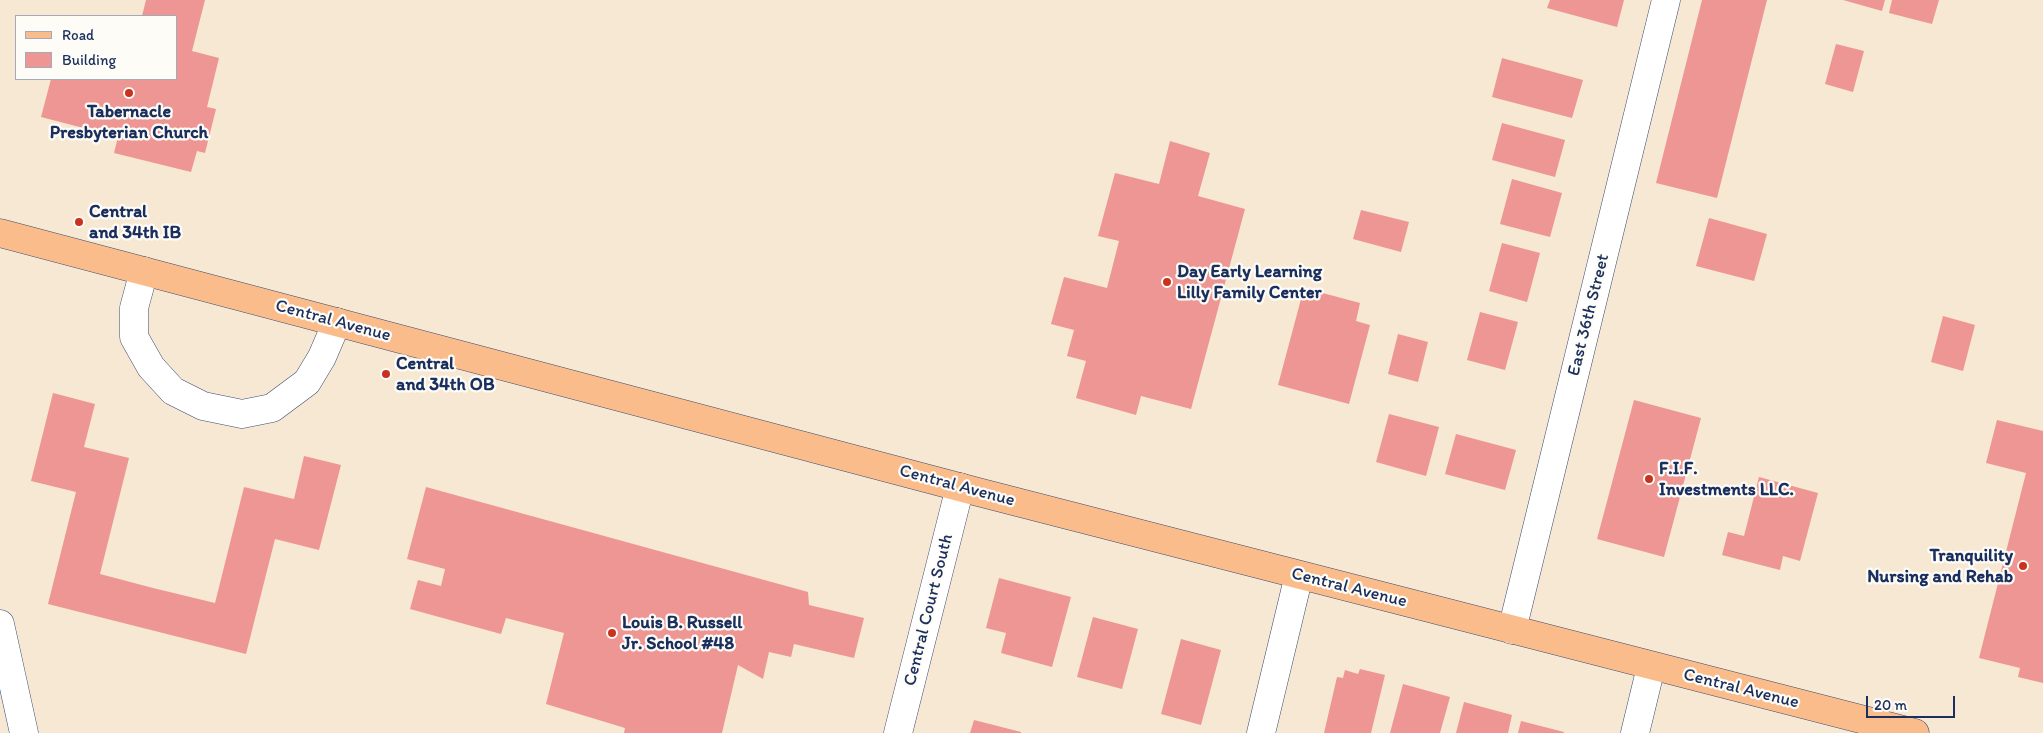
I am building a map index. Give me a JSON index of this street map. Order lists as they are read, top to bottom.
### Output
{
  "streets": {
    "main road": ["Central Avenue"],
    "street": ["East 36th Street", "Central Court South"]
  },
  "crossings": [
    ["East 36th Street", "Central Avenue"],
    ["Central Avenue", "Central Court South"]
  ],
  "places": [
    "Tabernacle Presbyterian Church",
    "Central and 34th IB",
    "Day Early Learning Lilly Family Center",
    "Central and 34th OB",
    "F.I.F. Investments LLC.",
    "Tranquility Nursing and Rehab",
    "Louis B. Russell Jr. School #48"
  ],
  "legend": ["Road", "Building"],
  "scale_bar": "20 m"
}
